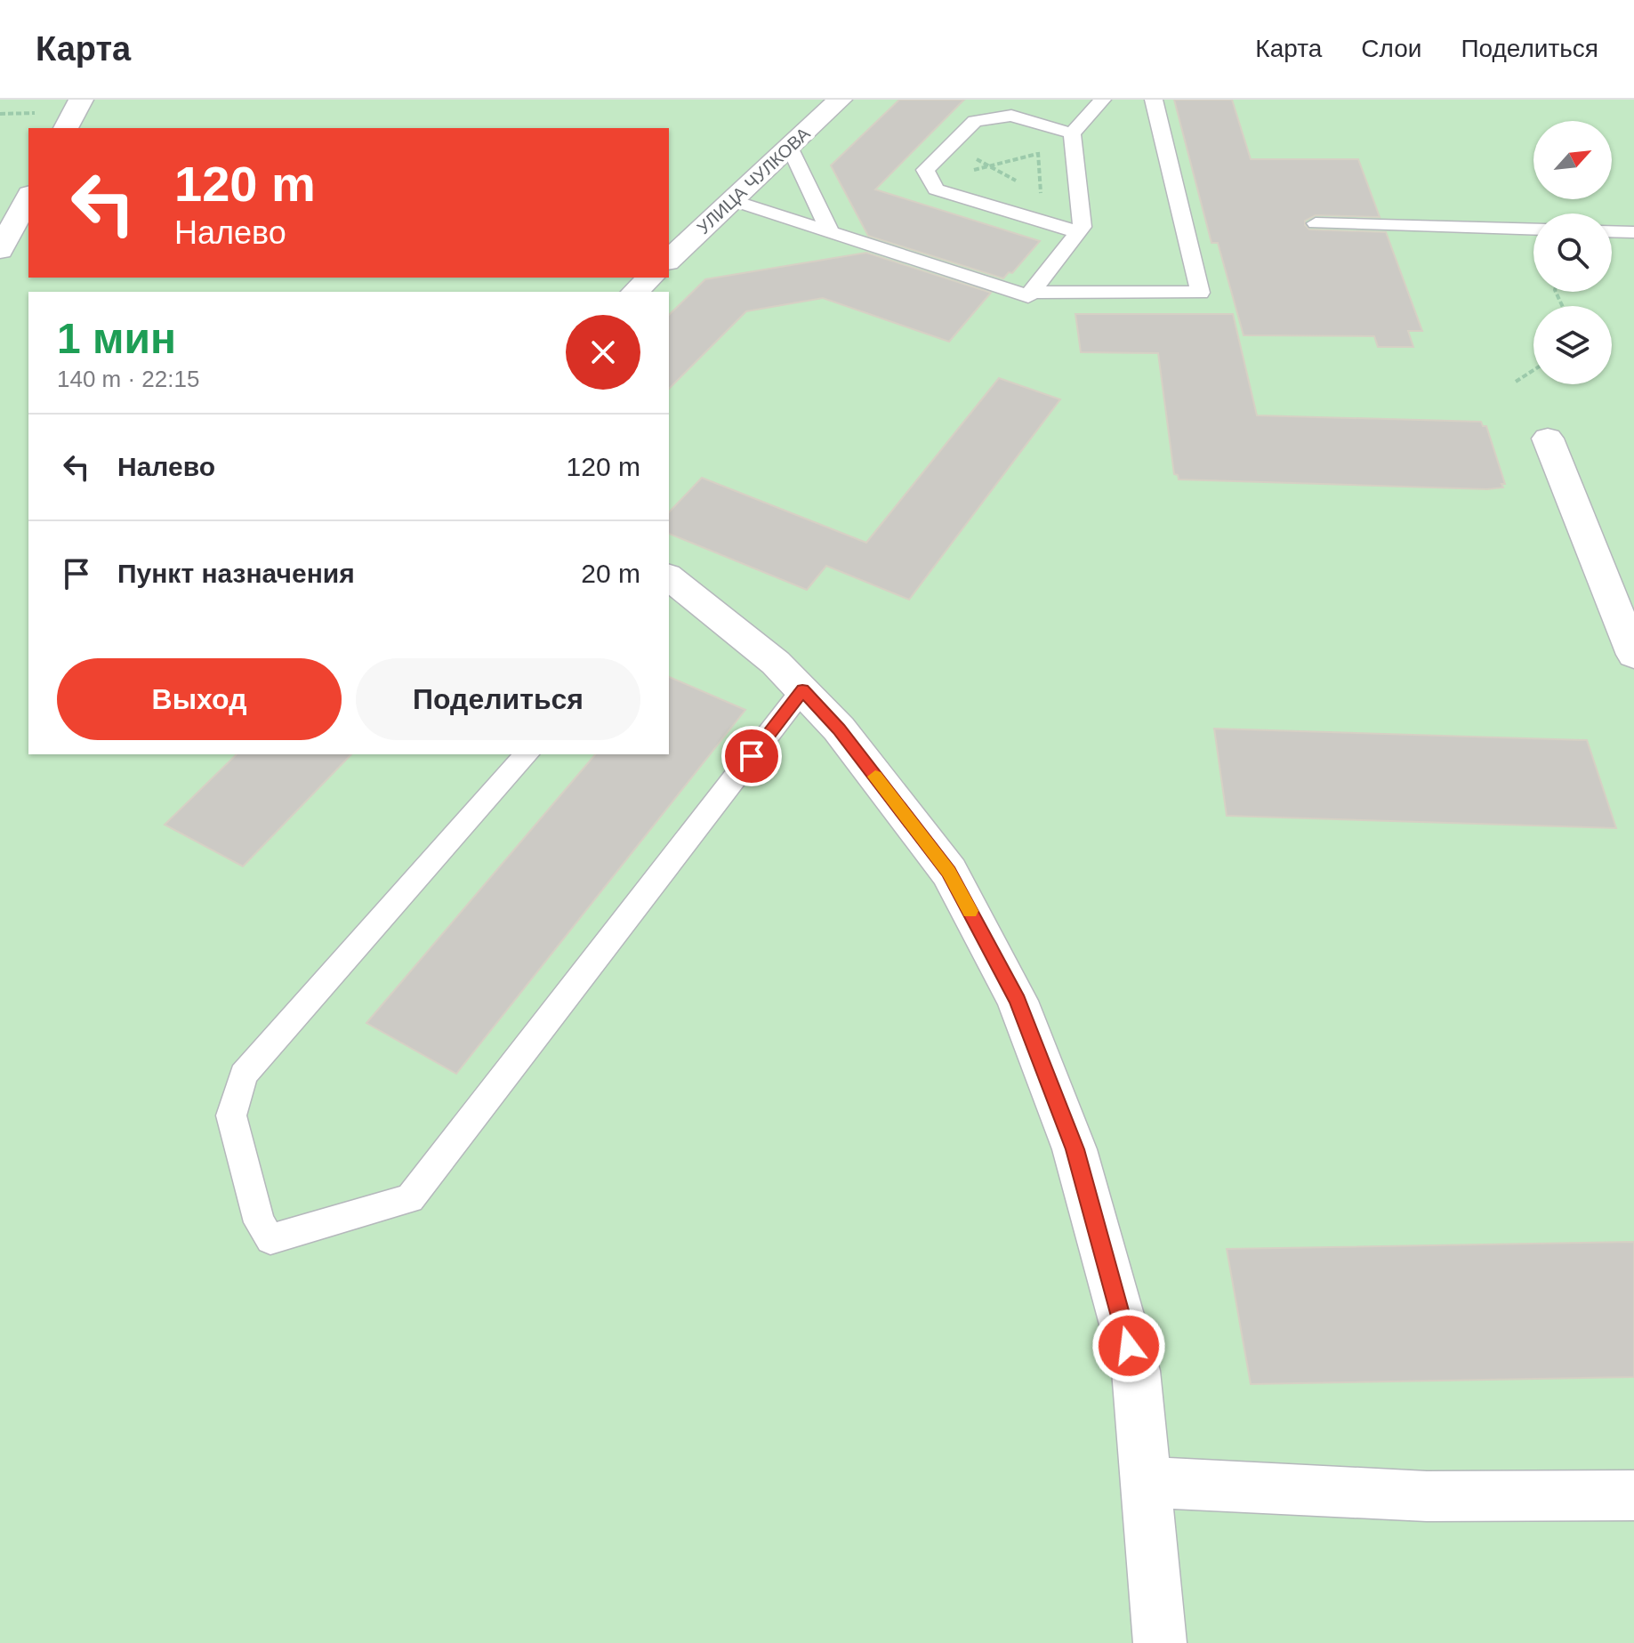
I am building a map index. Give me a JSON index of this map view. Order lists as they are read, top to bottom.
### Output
{
  "streets": {
    "street": ["УЛИЦА ЧУЛКОВА"]
  },
  "north": "top right",
  "page": {
    "header": "Карта",
    "nav": ["Карта", "Слои", "Поделиться"],
    "turn": ["120 m", "Налево"],
    "heading": ["1 мин", "140 m · 22:15"],
    "list": [
      {
        "name": "Налево",
        "value": "120 m"
      },
      {
        "name": "Пункт назначения",
        "value": "20 m"
      }
    ],
    "buttons": ["Выход", "Поделиться"]
  }
}
